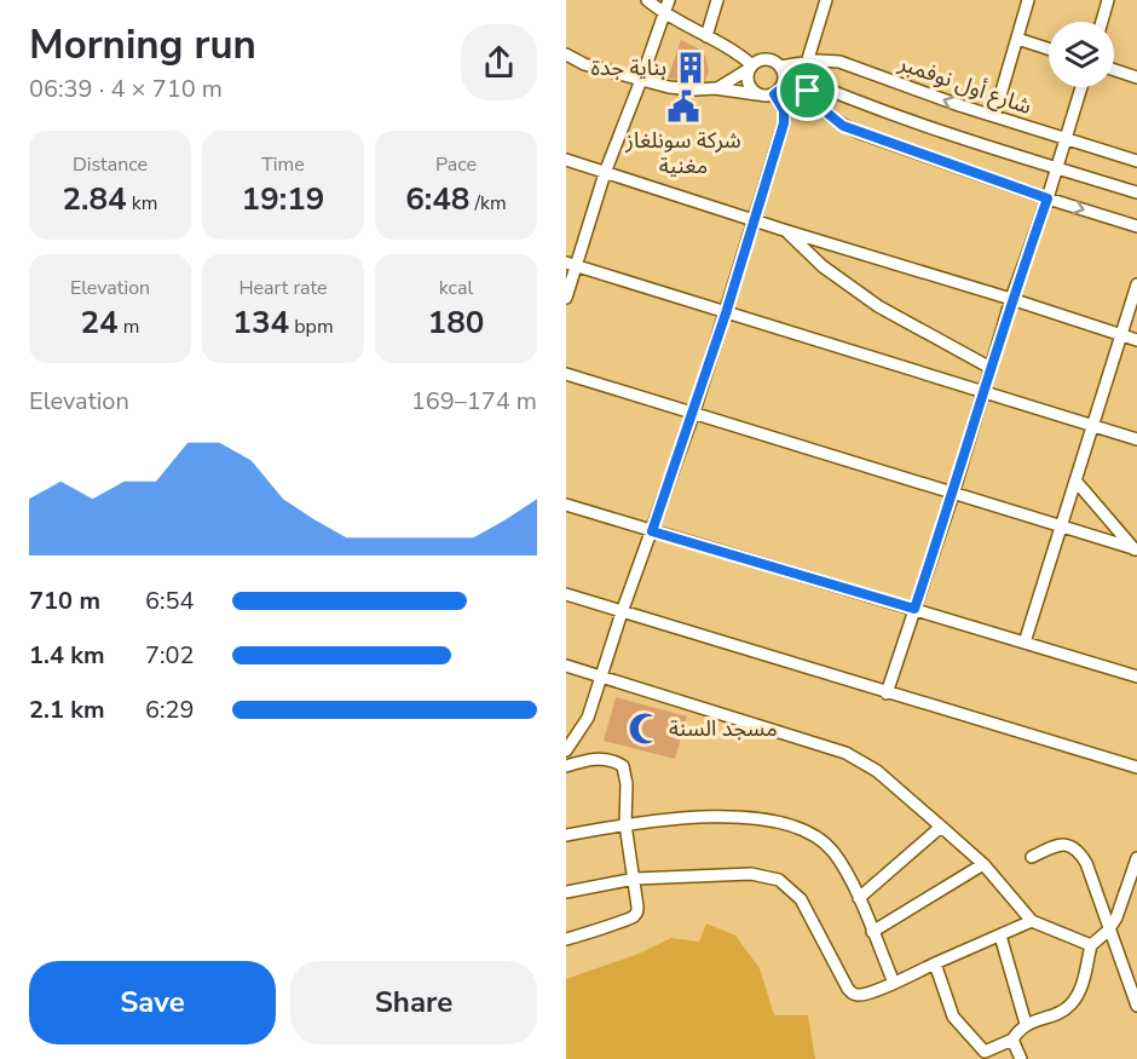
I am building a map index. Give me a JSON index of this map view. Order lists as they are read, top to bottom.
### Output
{
  "streets": {
    "street": ["شارع أول نوفمبر"]
  },
  "places": {
    "building": ["بناية جدة"],
    "public building": ["شركة سونلغاز مغنية"],
    "mosque": ["مسجد السنة"]
  },
  "page": {
    "heading": ["Morning run", "06:39 · 4 × 710 m"],
    "stats": [
      ["Distance", "2.84 km"],
      ["Time", "19:19"],
      ["Pace", "6:48 /km"],
      ["Elevation", "24 m"],
      ["Heart rate", "134 bpm"],
      ["kcal", "180"]
    ],
    "chart": ["Elevation", "169–174 m"],
    "list": [
      {
        "name": "710 m",
        "note": "6:54"
      },
      {
        "name": "1.4 km",
        "note": "7:02"
      },
      {
        "name": "2.1 km",
        "note": "6:29"
      }
    ],
    "buttons": ["Save", "Share"]
  }
}
